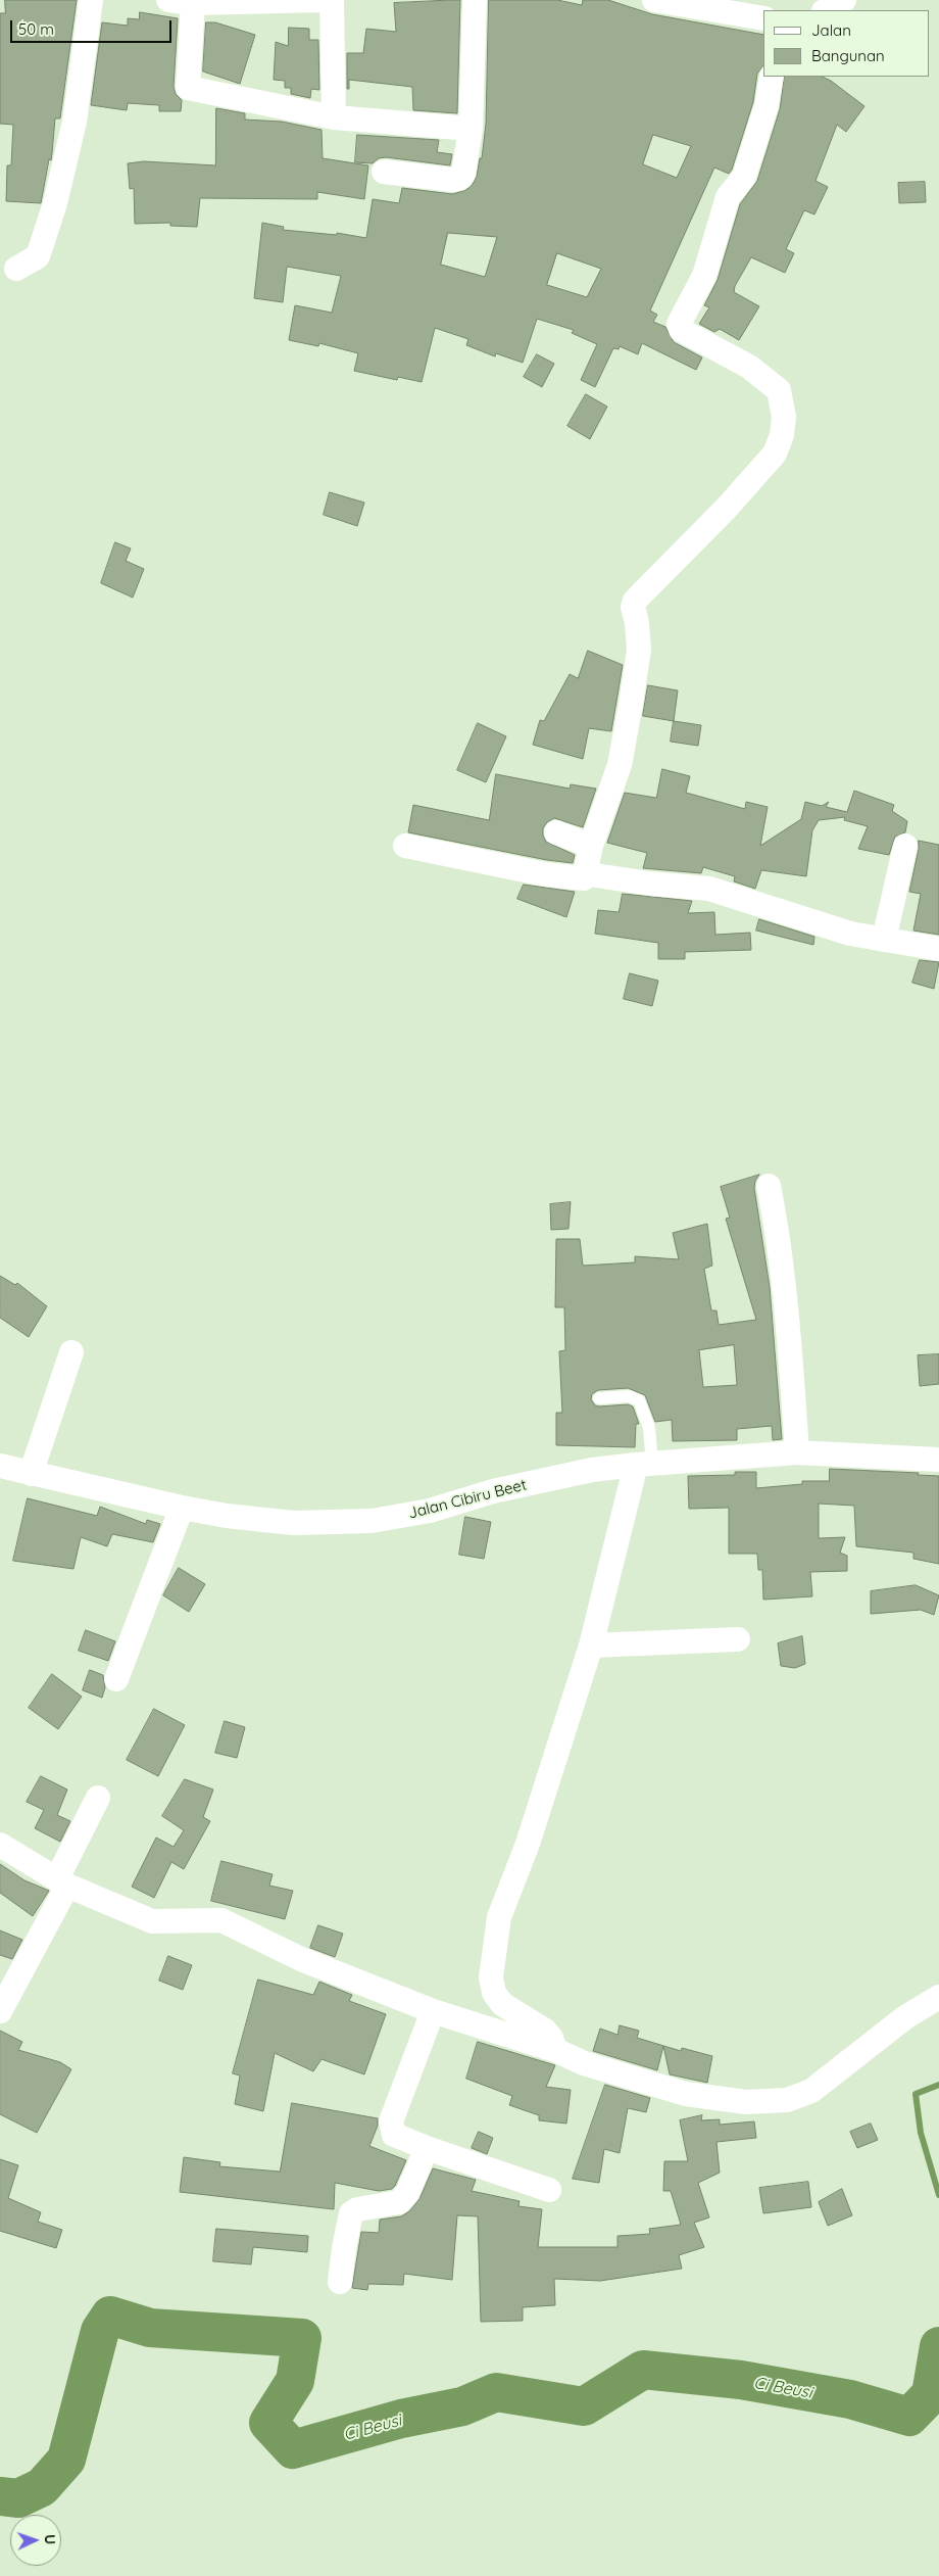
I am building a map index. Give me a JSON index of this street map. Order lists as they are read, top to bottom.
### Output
{
  "streets": {
    "street": ["Jalan Cibiru Beet"]
  },
  "water": ["Ci Beusi"],
  "legend": ["Jalan", "Bangunan"],
  "scale_bar": "50 m",
  "north": "right"
}
